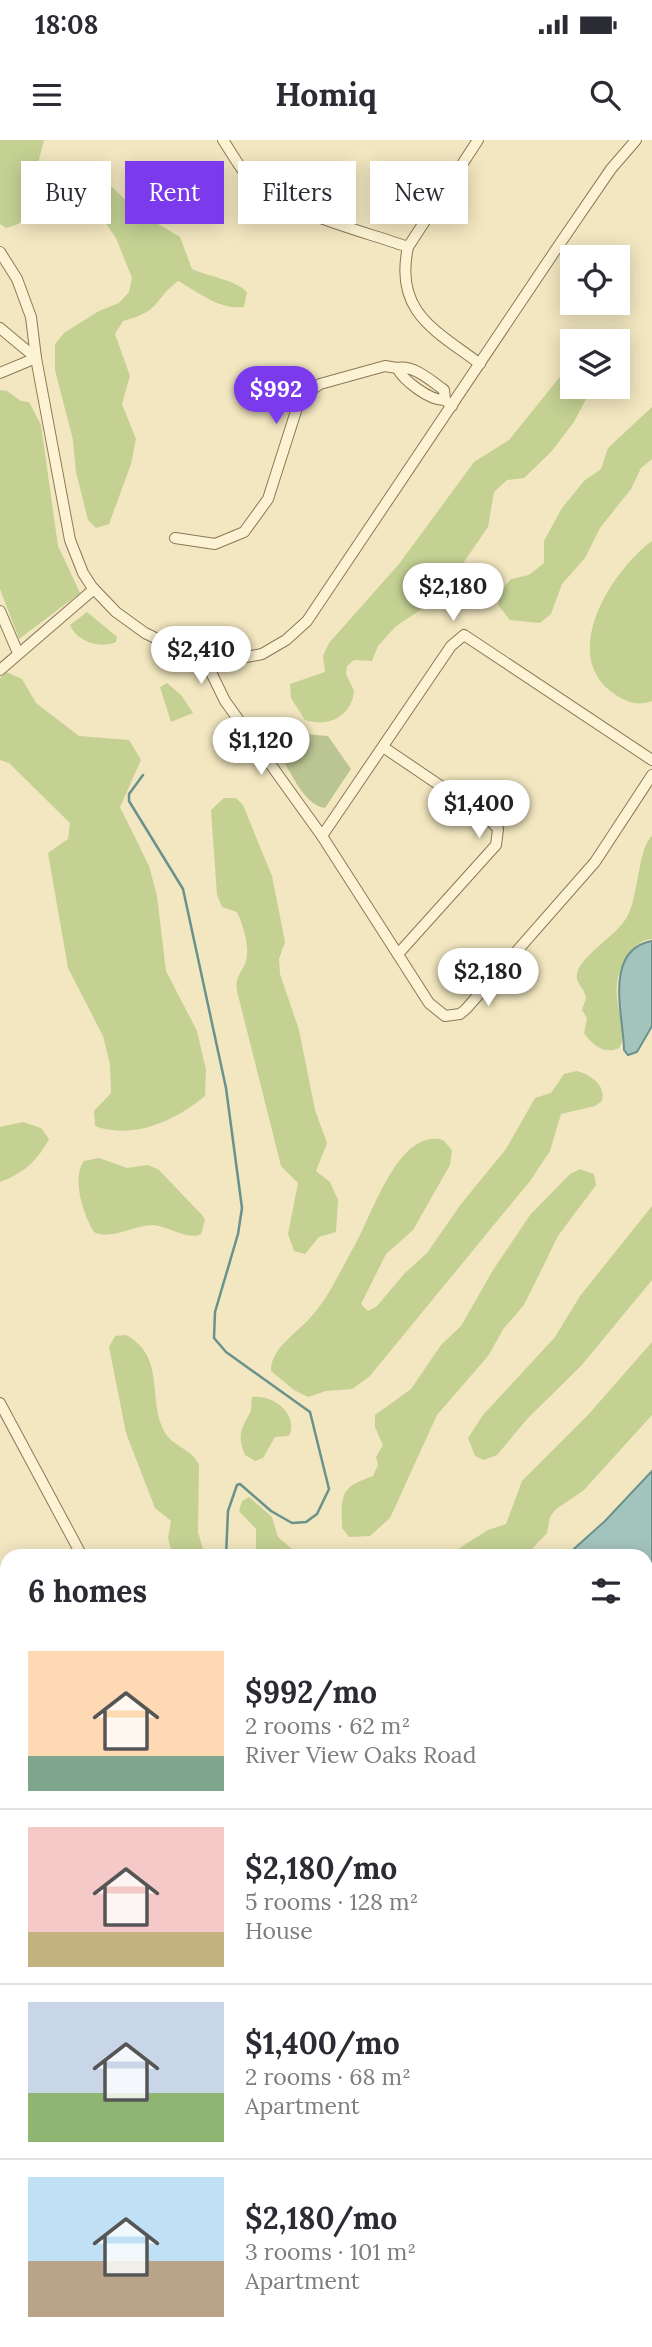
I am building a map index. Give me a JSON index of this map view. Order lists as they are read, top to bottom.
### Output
{
  "page": {
    "status": "18:08",
    "header": "Homiq",
    "chip": [
      "Buy",
      "Rent",
      "Filters",
      "New"
    ],
    "price": [
      "$992",
      "$2,180",
      "$2,410",
      "$1,120",
      "$1,400",
      "$2,180"
    ],
    "heading": "6 homes",
    "list": [
      {
        "name": "$992/mo",
        "note": "2 rooms · 62 m² · River View Oaks Road"
      },
      {
        "name": "$2,180/mo",
        "note": "5 rooms · 128 m² · House"
      },
      {
        "name": "$1,400/mo",
        "note": "2 rooms · 68 m² · Apartment"
      },
      {
        "name": "$2,180/mo",
        "note": "3 rooms · 101 m² · Apartment"
      }
    ]
  }
}
